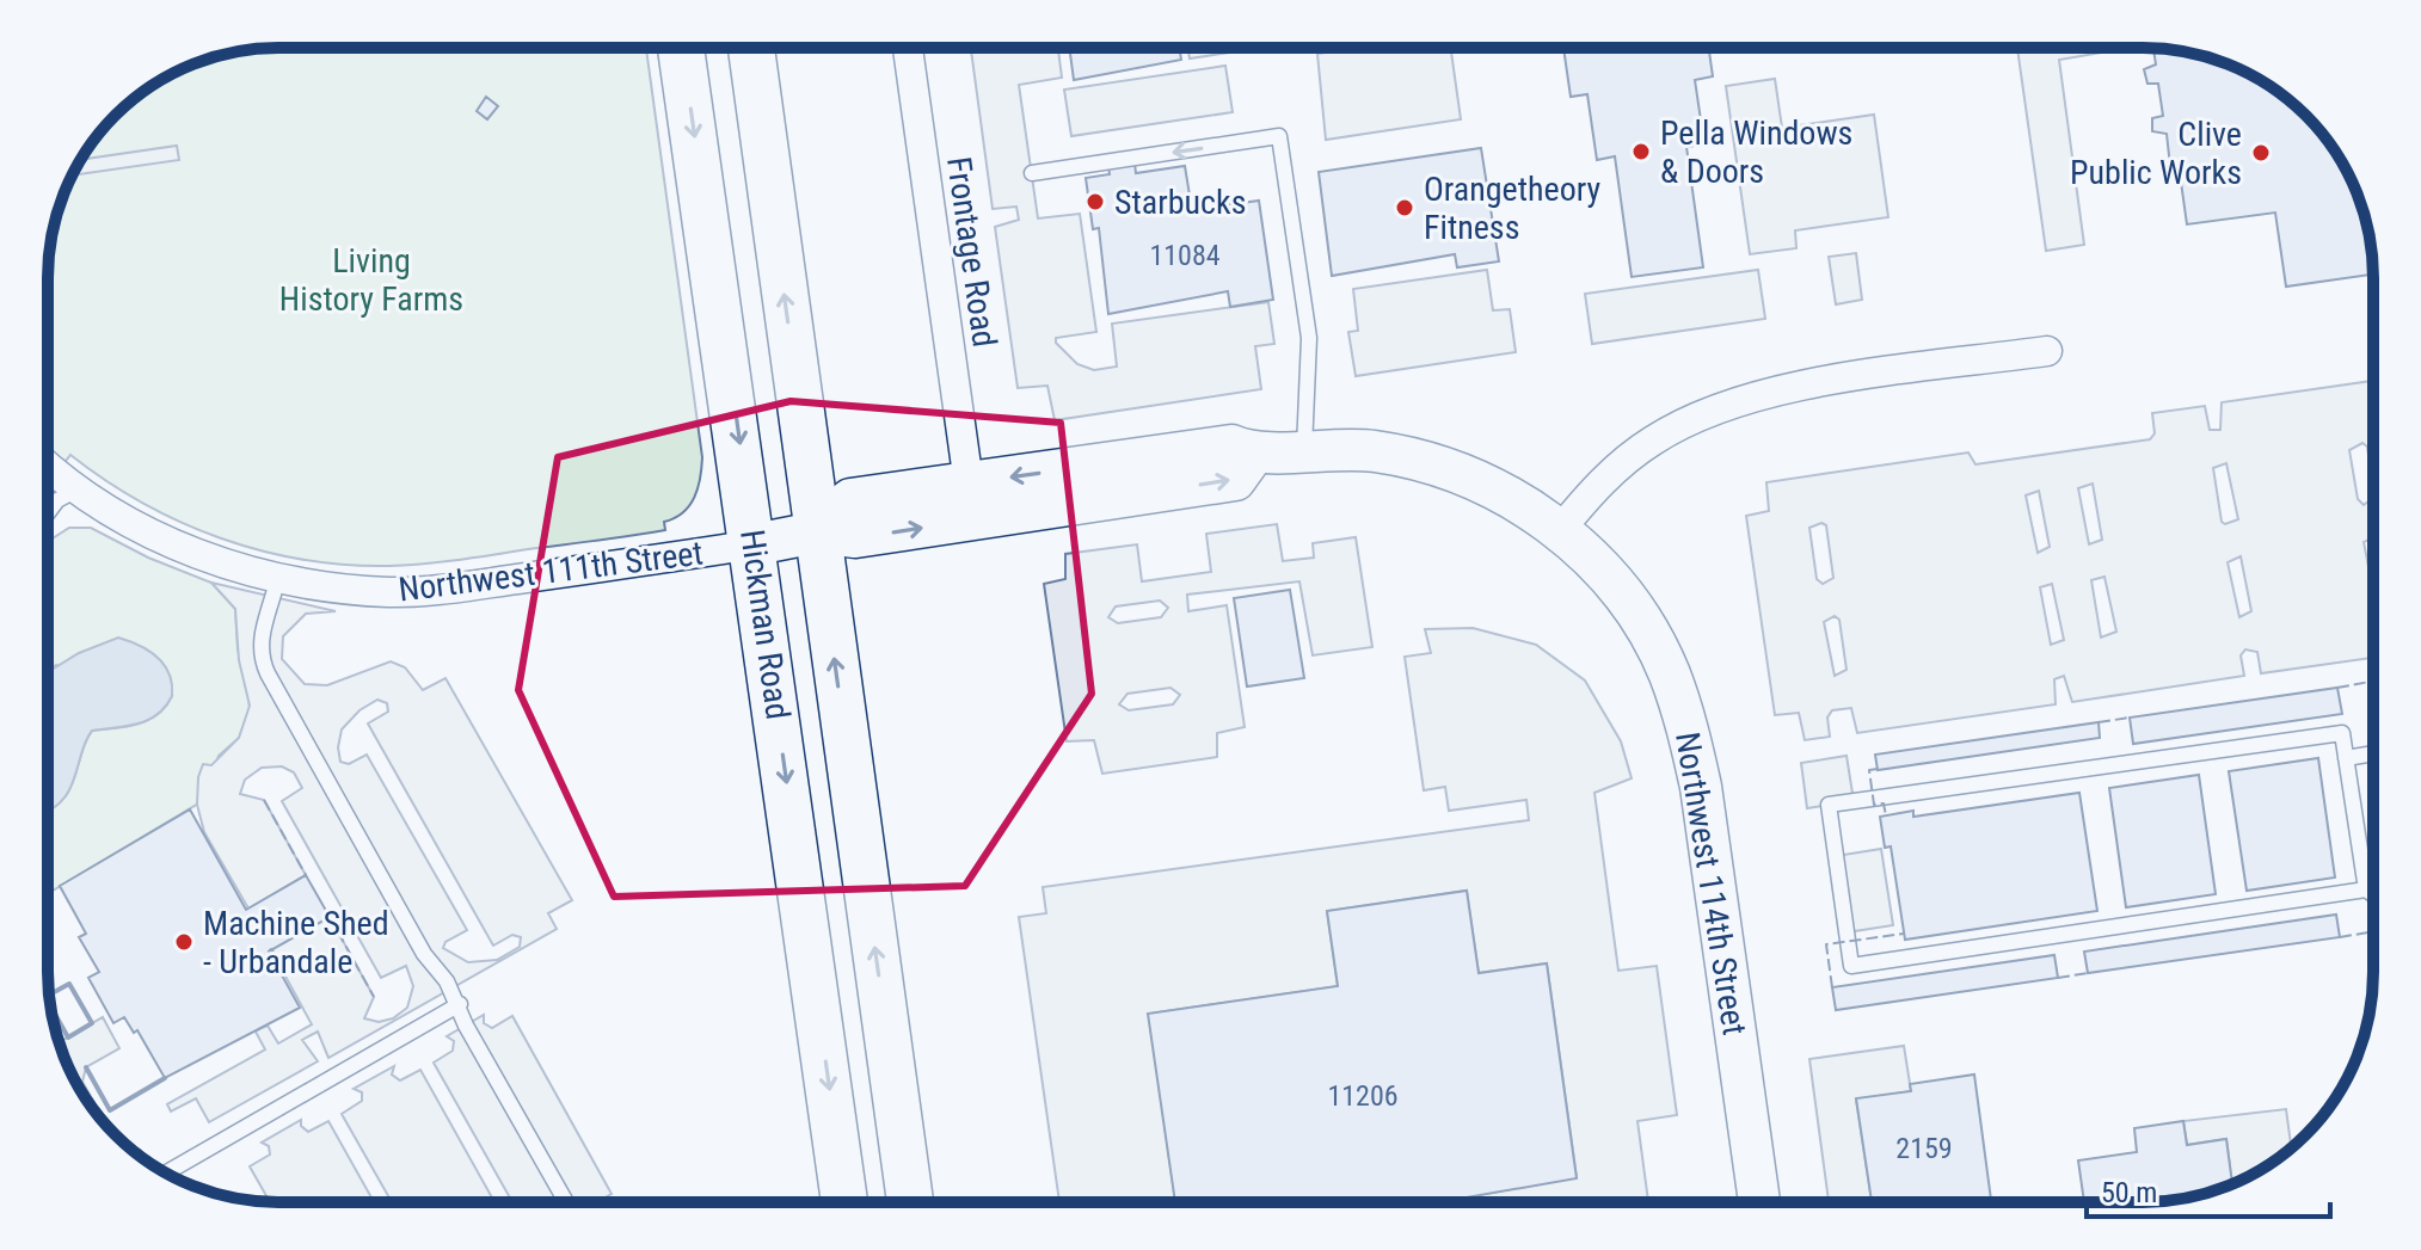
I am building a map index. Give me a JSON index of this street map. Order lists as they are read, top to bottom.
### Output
{
  "streets": {
    "main road": ["Hickman Road"],
    "street": ["Frontage Road", "Northwest 111th Street", "Northwest 114th Street"]
  },
  "crossings": [
    ["Northwest 111th Street", "Hickman Road"]
  ],
  "parks": ["Living History Farms"],
  "places": [
    "Pella Windows & Doors",
    "Clive Public Works",
    "Starbucks",
    "Orangetheory Fitness",
    "Machine Shed - Urbandale"
  ],
  "house_numbers": ["11084", "11206", "2159"],
  "scale_bar": "50 m"
}
